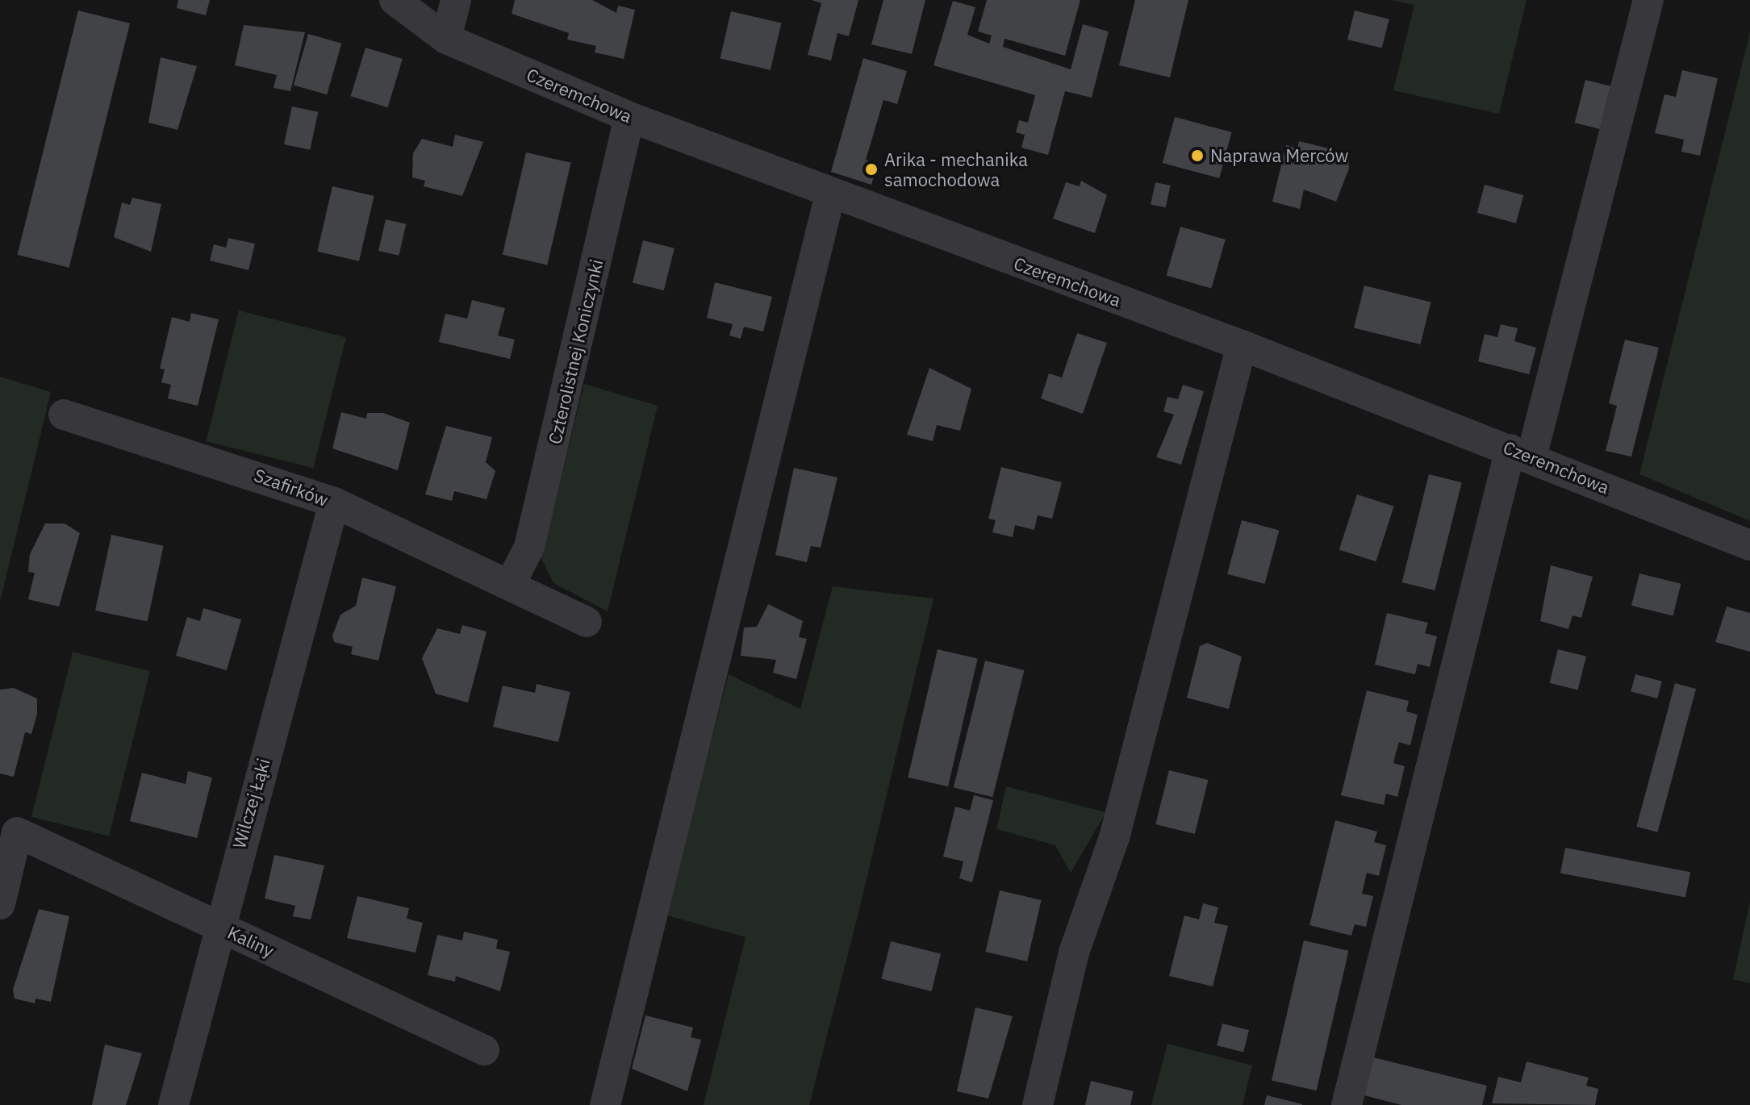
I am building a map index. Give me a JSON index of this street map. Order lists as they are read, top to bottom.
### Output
{
  "streets": {
    "street": [
      "Czeremchowa",
      "Czterolistnej Koniczynki",
      "Szafirków",
      "Wilczej Łąki",
      "Kaliny"
    ]
  },
  "crossings": [
    ["Czeremchowa", "Czterolistnej Koniczynki"],
    ["Czterolistnej Koniczynki", "Szafirków"],
    ["Szafirków", "Wilczej Łąki"],
    ["Wilczej Łąki", "Kaliny"]
  ],
  "places": ["Naprawa Merców", "Arika - mechanika samochodowa"]
}
